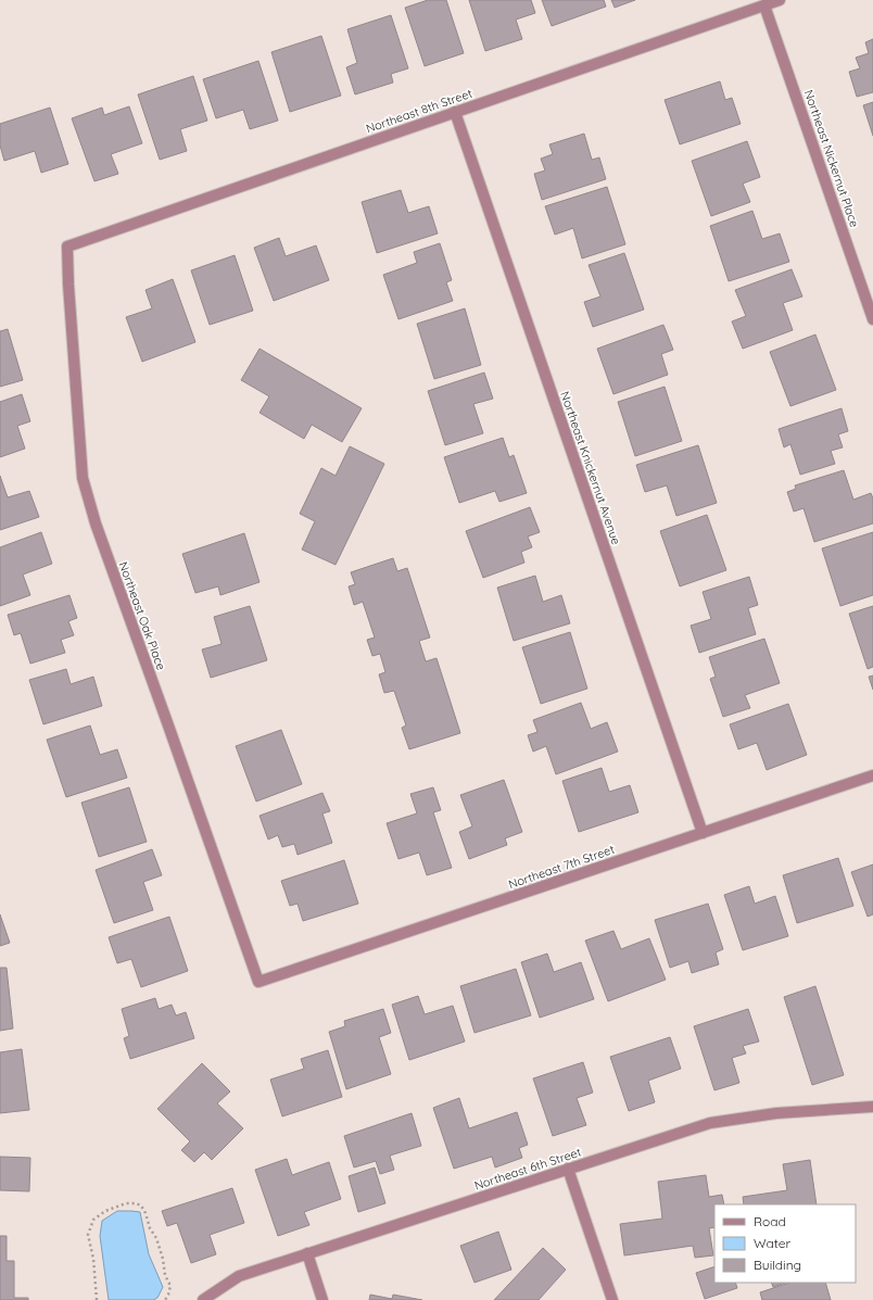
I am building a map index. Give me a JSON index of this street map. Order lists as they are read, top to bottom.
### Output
{
  "streets": {
    "street": [
      "Northeast 8th Street",
      "Northeast Nickernut Place",
      "Northeast Knickernut Avenue",
      "Northeast Oak Place",
      "Northeast 7th Street",
      "Northeast 6th Street"
    ]
  },
  "crossings": [
    ["Northeast 8th Street", "Northeast Nickernut Place"],
    ["Northeast 8th Street", "Northeast Knickernut Avenue"],
    ["Northeast 8th Street", "Northeast Oak Place"],
    ["Northeast Knickernut Avenue", "Northeast 7th Street"],
    ["Northeast Oak Place", "Northeast 7th Street"]
  ],
  "legend": ["Road", "Water", "Building"]
}
